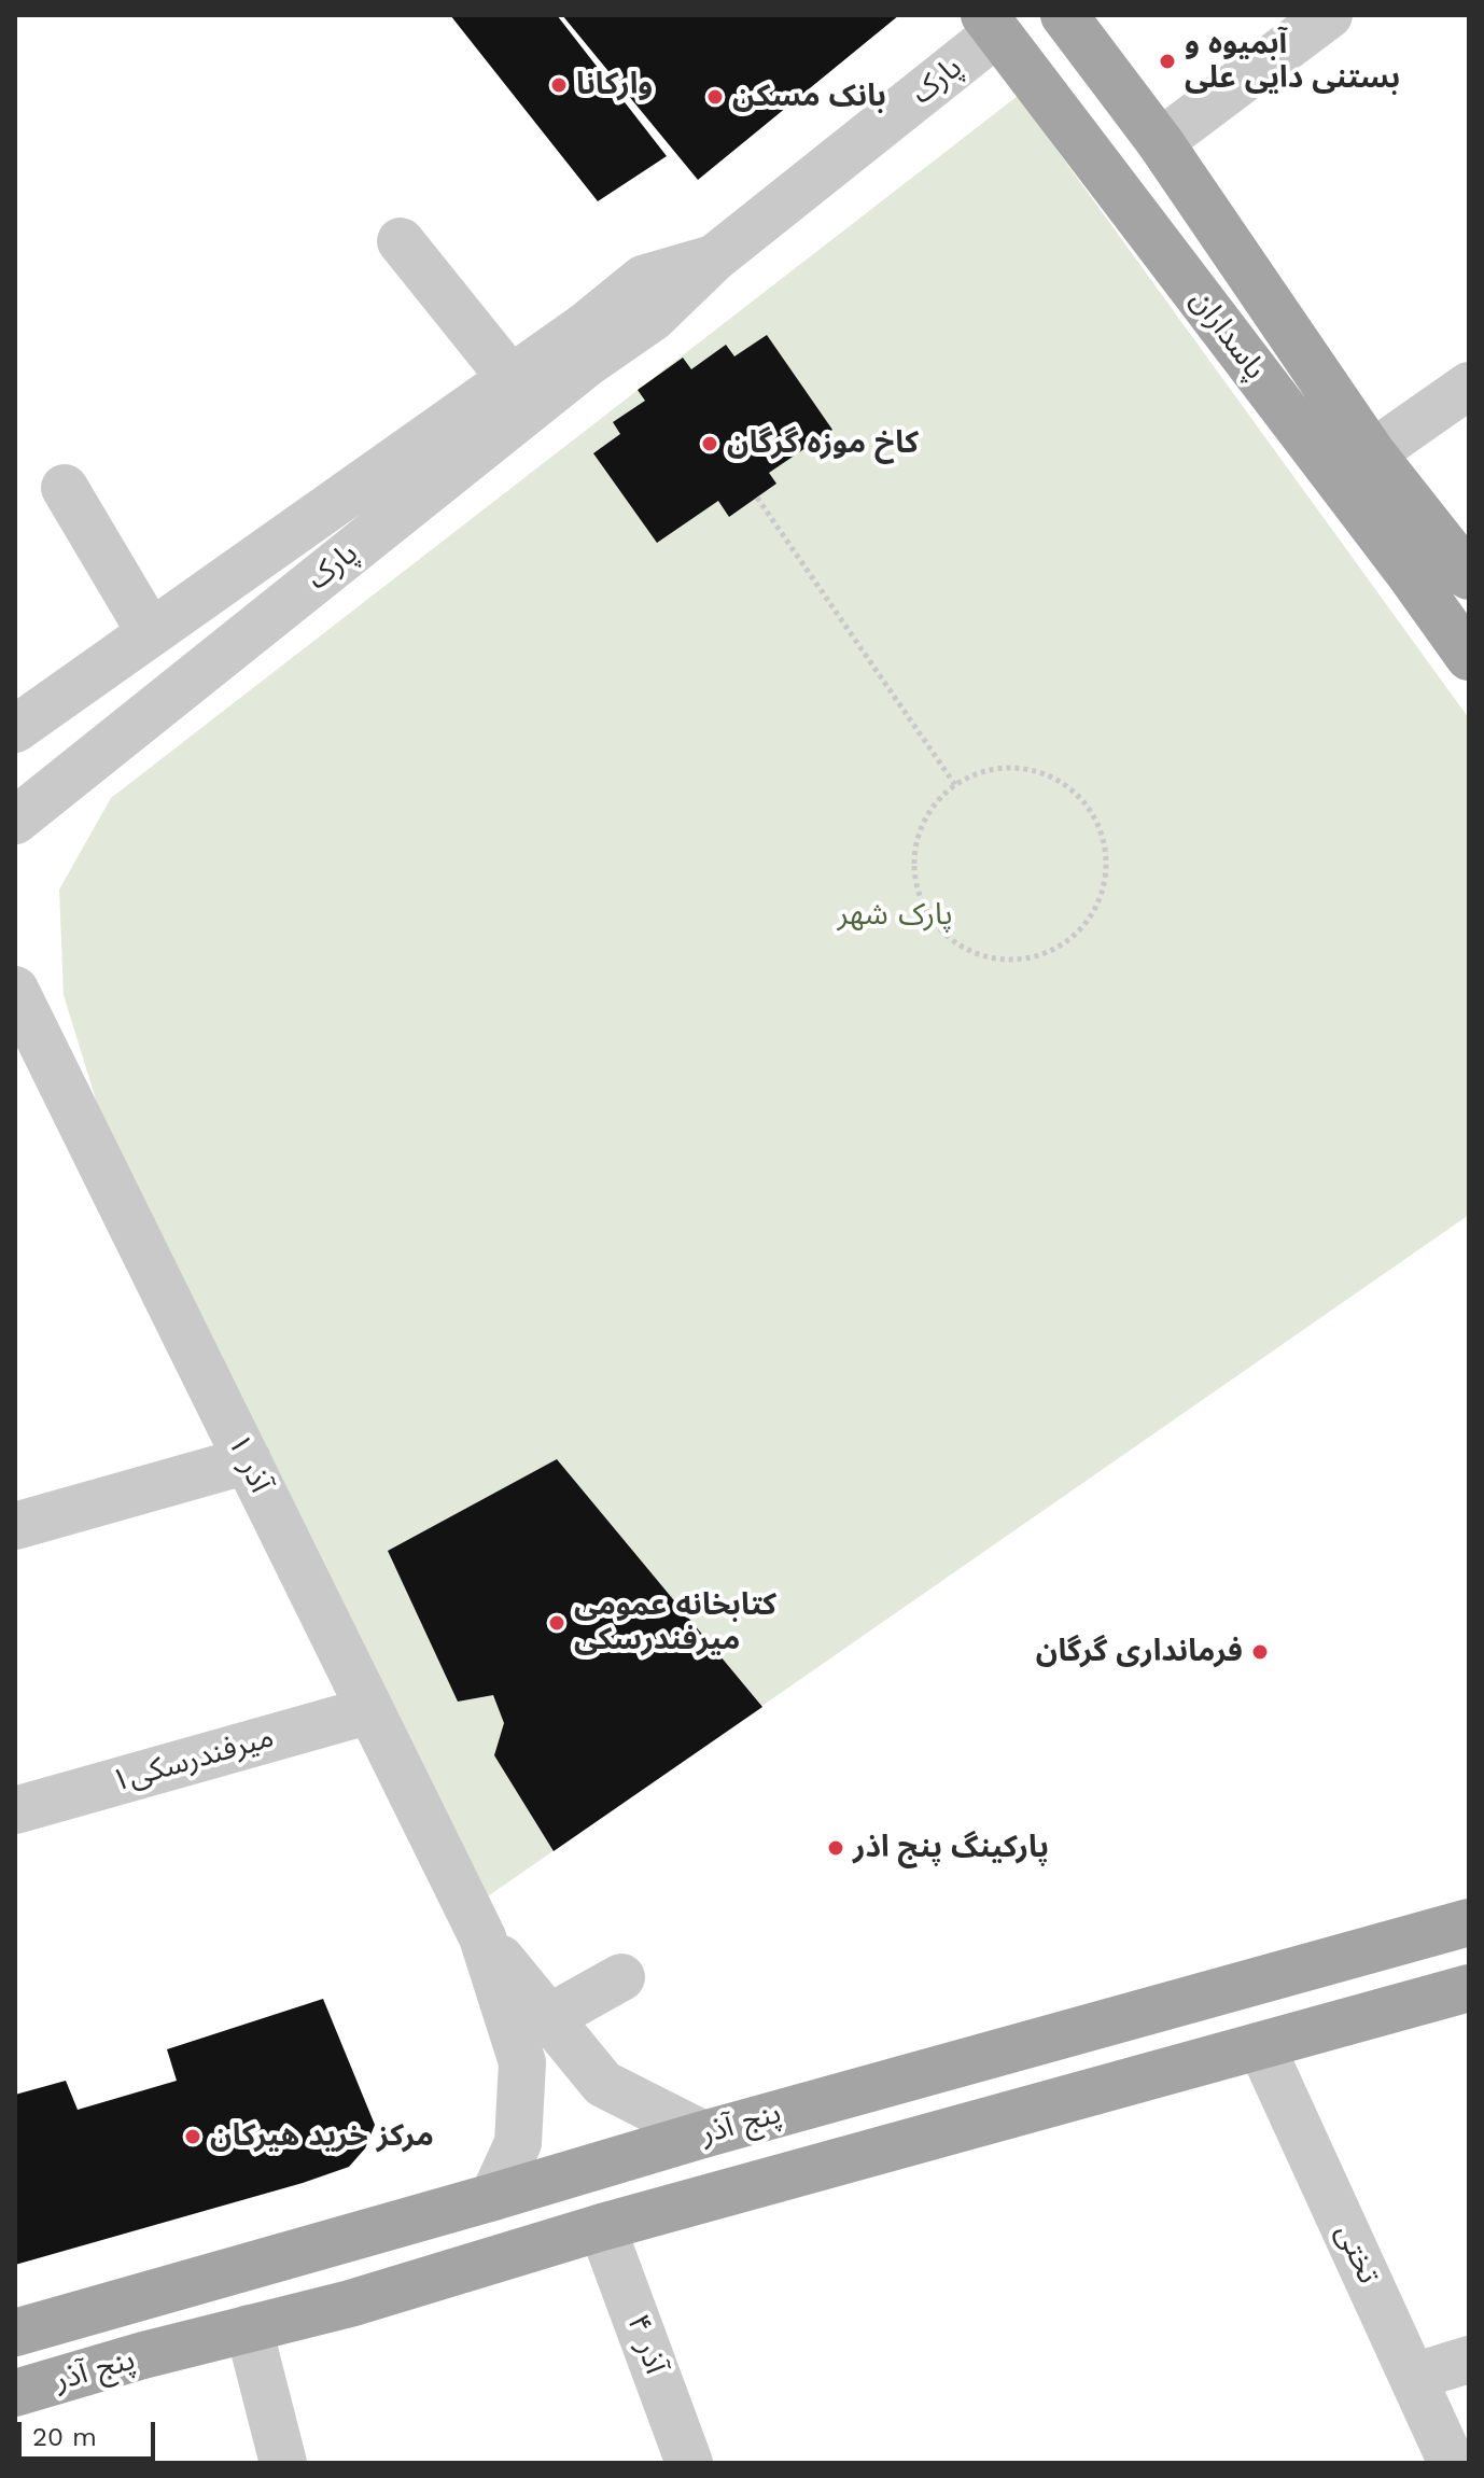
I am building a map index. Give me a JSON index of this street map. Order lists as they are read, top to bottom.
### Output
{
  "streets": {
    "main road": ["پاسداران", "پنج آذر"],
    "street": [
      "پارک",
      "۱ آذر",
      "میرفندرسکی۱",
      "تختی",
      "آذر ۴"
    ]
  },
  "crossings": [
    ["پارک", "پاسداران"],
    ["۱ آذر", "میرفندرسکی۱"],
    ["پنج آذر", "تختی"],
    ["پنج آذر", "آذر ۴"]
  ],
  "parks": ["پارک شهر"],
  "places": [
    "آبمیوه و بستنی دایی علی",
    "وارکانا",
    "بانک مسکن",
    "کاخ موزه گرگان",
    "کتابخانه عمومی میرفندرسکی",
    "فرمانداری گرگان",
    "پارکینگ پنج اذر",
    "مرکز خرید هیرکان"
  ],
  "scale_bar": "20 m"
}
